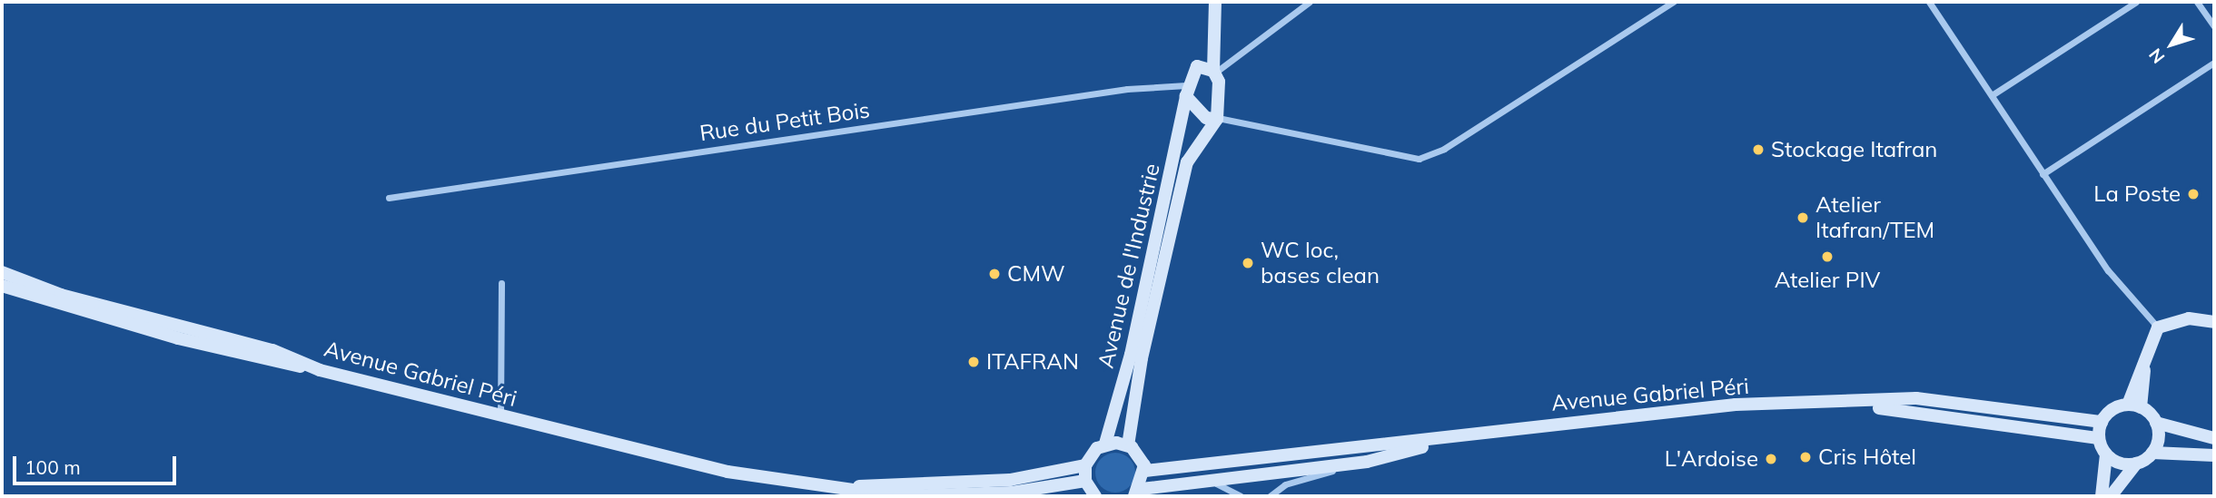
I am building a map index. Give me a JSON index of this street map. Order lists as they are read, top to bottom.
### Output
{
  "streets": {
    "main road": ["Avenue de l'Industrie", "Avenue Gabriel Péri"],
    "street": ["Rue du Petit Bois"]
  },
  "crossings": [
    ["Rue du Petit Bois", "Avenue de l'Industrie"]
  ],
  "places": [
    "Stockage Itafran",
    "La Poste",
    "Atelier Itafran/TEM",
    "Atelier PIV",
    "WC loc, bases clean",
    "CMW",
    "ITAFRAN",
    "Cris Hôtel",
    "L'Ardoise"
  ],
  "scale_bar": "100 m",
  "north": "bottom left"
}
